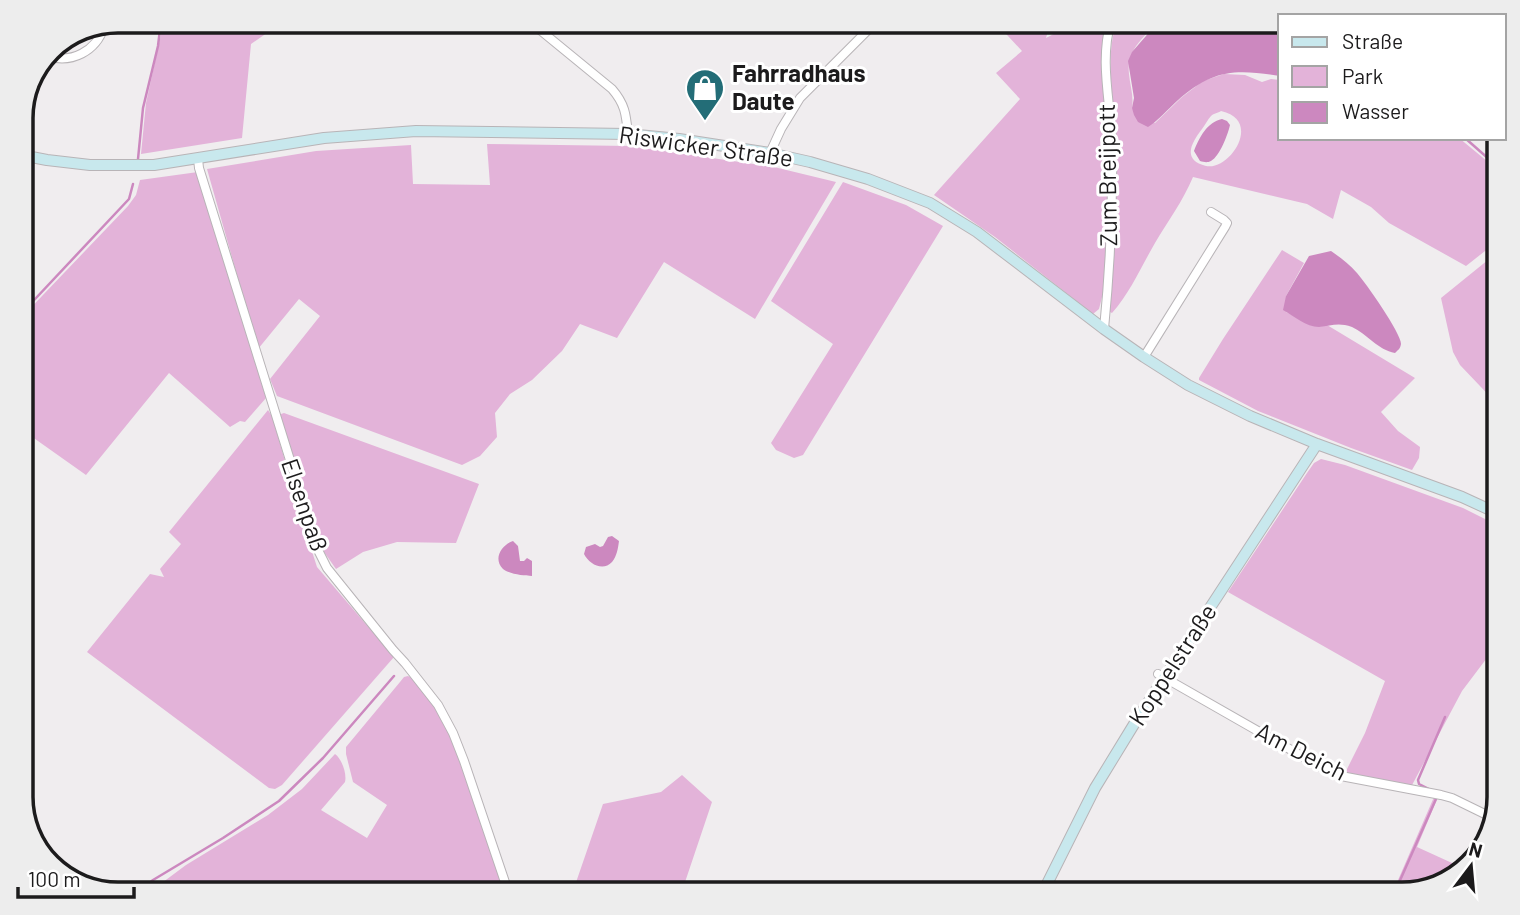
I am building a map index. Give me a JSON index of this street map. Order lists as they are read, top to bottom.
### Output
{
  "streets": {
    "street": [
      "Riswicker Straße",
      "Zum Breijpott",
      "Elsenpaß",
      "Koppelstraße",
      "Am Deich"
    ]
  },
  "crossings": [
    ["Riswicker Straße", "Zum Breijpott"],
    ["Riswicker Straße", "Elsenpaß"],
    ["Riswicker Straße", "Koppelstraße"],
    ["Koppelstraße", "Am Deich"]
  ],
  "places": {
    "shop": ["Fahrradhaus Daute"]
  },
  "legend": ["Straße", "Park", "Wasser"],
  "scale_bar": "100 m",
  "north": "top"
}
